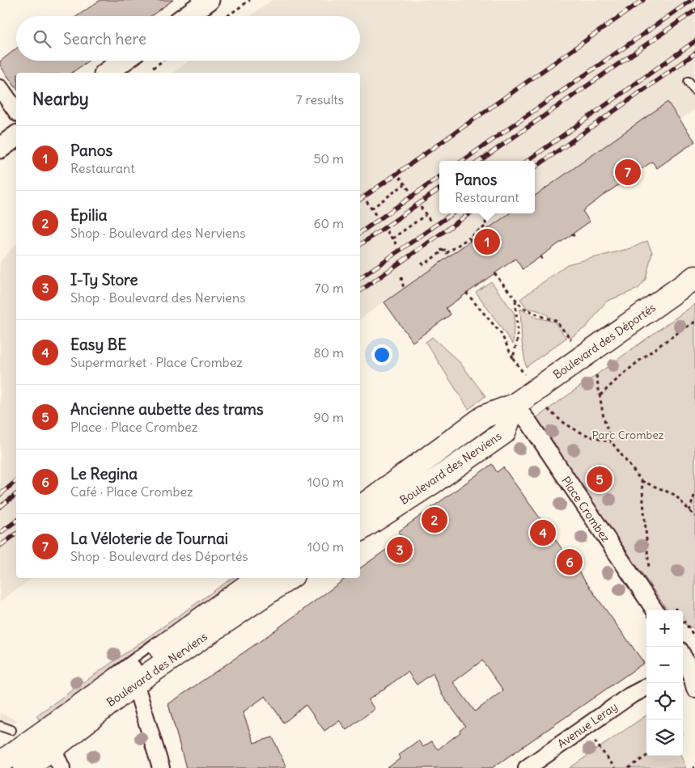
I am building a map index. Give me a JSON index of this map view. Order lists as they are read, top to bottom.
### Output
{
  "streets": {
    "main road": ["Boulevard des Déportés", "Boulevard des Nerviens"],
    "street": ["Place Crombez", "Avenue Leray"]
  },
  "crossings": [
    ["Boulevard des Déportés", "Boulevard des Nerviens"],
    ["Boulevard des Déportés", "Place Crombez"],
    ["Boulevard des Nerviens", "Place Crombez"]
  ],
  "parks": ["Parc Crombez"],
  "page": {
    "search": "Search here",
    "heading": ["Nearby", "7 results"],
    "list": [
      {
        "mark": "1",
        "name": "Panos",
        "note": "Restaurant",
        "value": "50 m"
      },
      {
        "mark": "2",
        "name": "Epilia",
        "note": "Shop · Boulevard des Nerviens",
        "value": "60 m"
      },
      {
        "mark": "3",
        "name": "I-Ty Store",
        "note": "Shop · Boulevard des Nerviens",
        "value": "70 m"
      },
      {
        "mark": "4",
        "name": "Easy BE",
        "note": "Supermarket · Place Crombez",
        "value": "80 m"
      },
      {
        "mark": "5",
        "name": "Ancienne aubette des trams",
        "note": "Place · Place Crombez",
        "value": "90 m"
      },
      {
        "mark": "6",
        "name": "Le Regina",
        "note": "Café · Place Crombez",
        "value": "100 m"
      },
      {
        "mark": "7",
        "name": "La Véloterie de Tournai",
        "note": "Shop · Boulevard des Déportés",
        "value": "100 m"
      }
    ],
    "pins": [
      "7",
      "1",
      "5",
      "2",
      "4",
      "3",
      "6"
    ],
    "popup": ["Panos", "Restaurant"],
    "map_buttons": ["+", "−"]
  }
}
